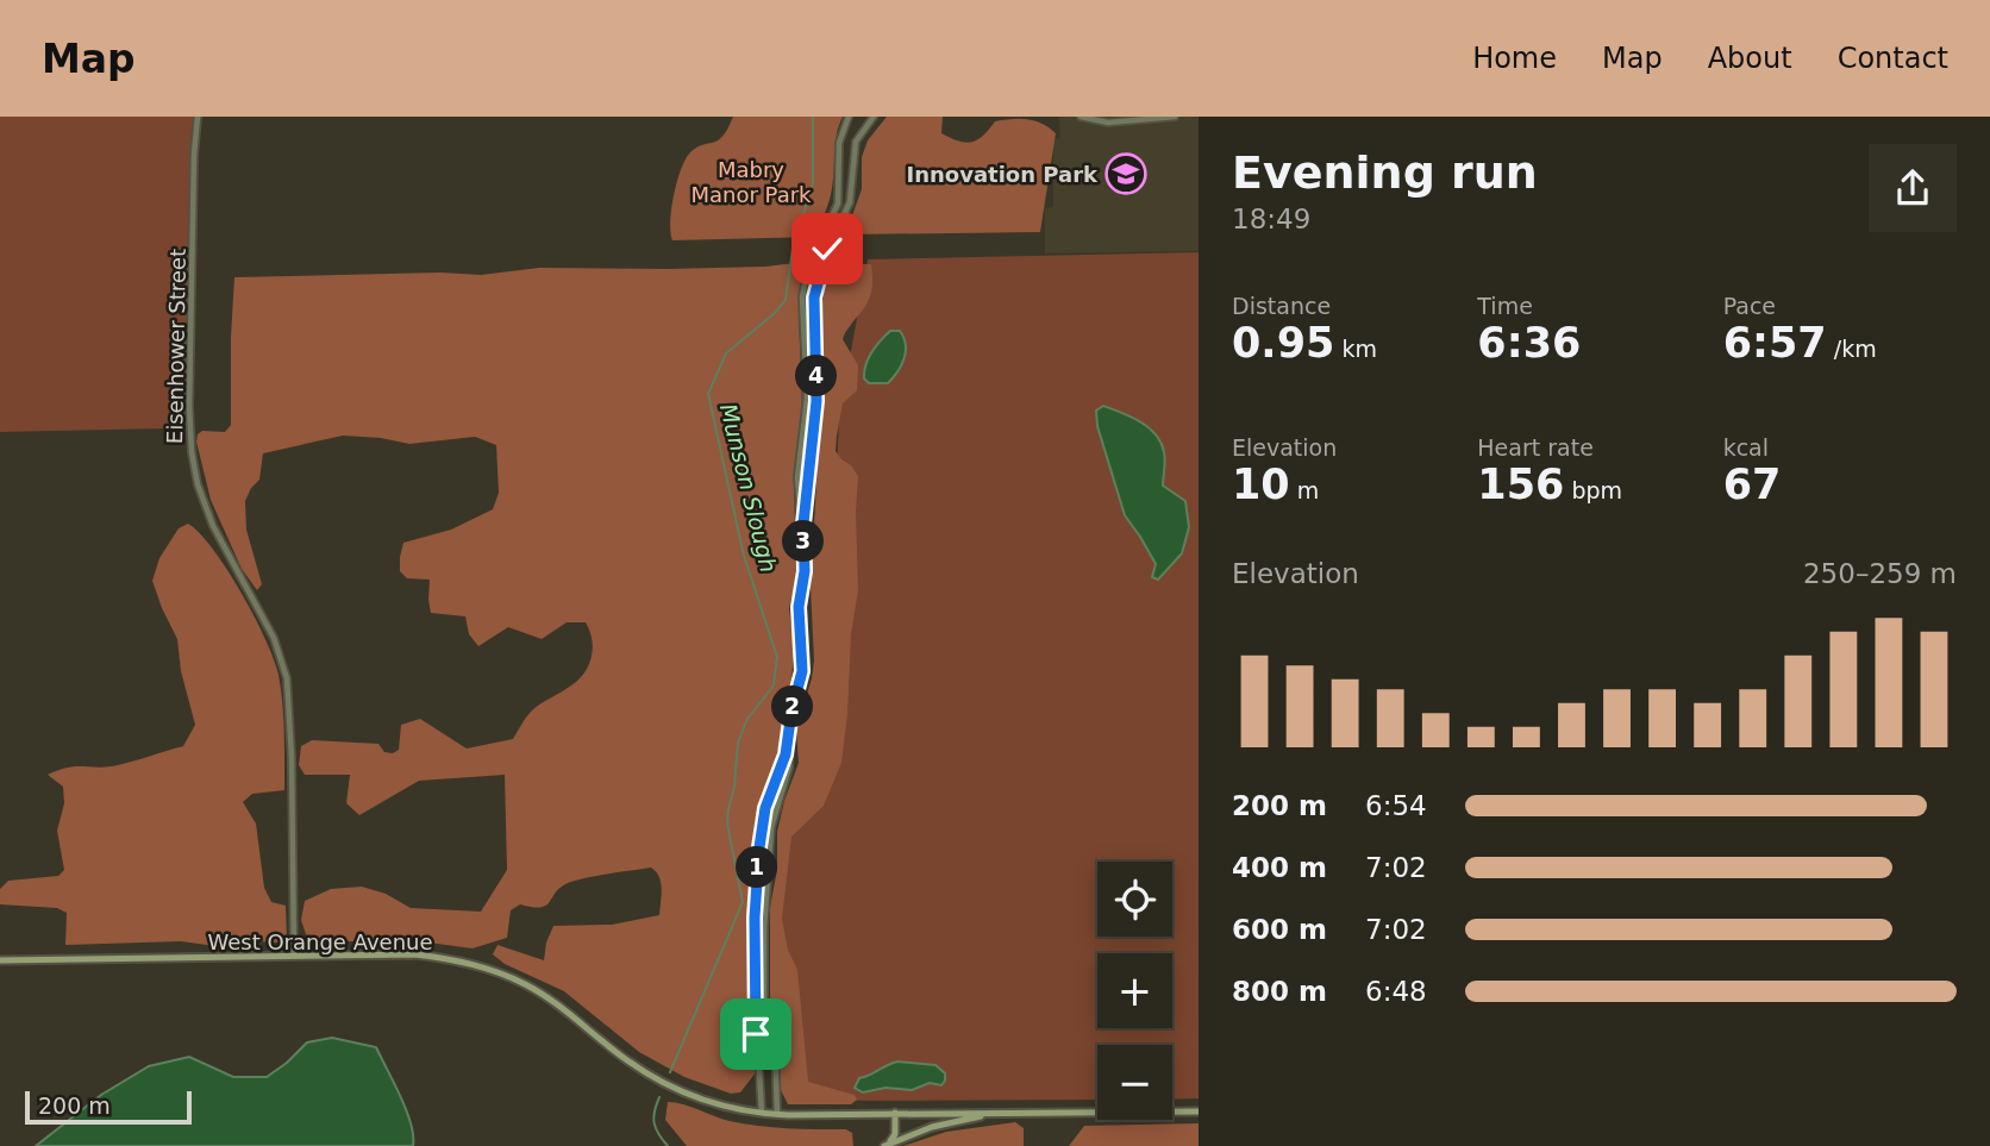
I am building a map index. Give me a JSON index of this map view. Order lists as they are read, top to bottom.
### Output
{
  "streets": {
    "main road": ["West Orange Avenue"],
    "street": ["Eisenhower Street"]
  },
  "crossings": [
    ["Eisenhower Street", "West Orange Avenue"]
  ],
  "water": ["Munson Slough"],
  "parks": ["Mabry Manor Park"],
  "places": {
    "school or university": ["Innovation Park"]
  },
  "scale_bar": "200 m",
  "page": {
    "header": "Map",
    "nav": [
      "Home",
      "Map",
      "About",
      "Contact"
    ],
    "heading": ["Evening run", "18:49"],
    "stats": [
      ["Distance", "0.95 km"],
      ["Time", "6:36"],
      ["Pace", "6:57 /km"],
      ["Elevation", "10 m"],
      ["Heart rate", "156 bpm"],
      ["kcal", "67"]
    ],
    "pins": [
      "4",
      "3",
      "2",
      "1"
    ],
    "chart": ["Elevation", "250–259 m"],
    "list": [
      {
        "name": "200 m",
        "note": "6:54"
      },
      {
        "name": "400 m",
        "note": "7:02"
      },
      {
        "name": "600 m",
        "note": "7:02"
      },
      {
        "name": "800 m",
        "note": "6:48"
      }
    ],
    "map_buttons": ["+", "−"],
    "scale": "200 m"
  }
}
